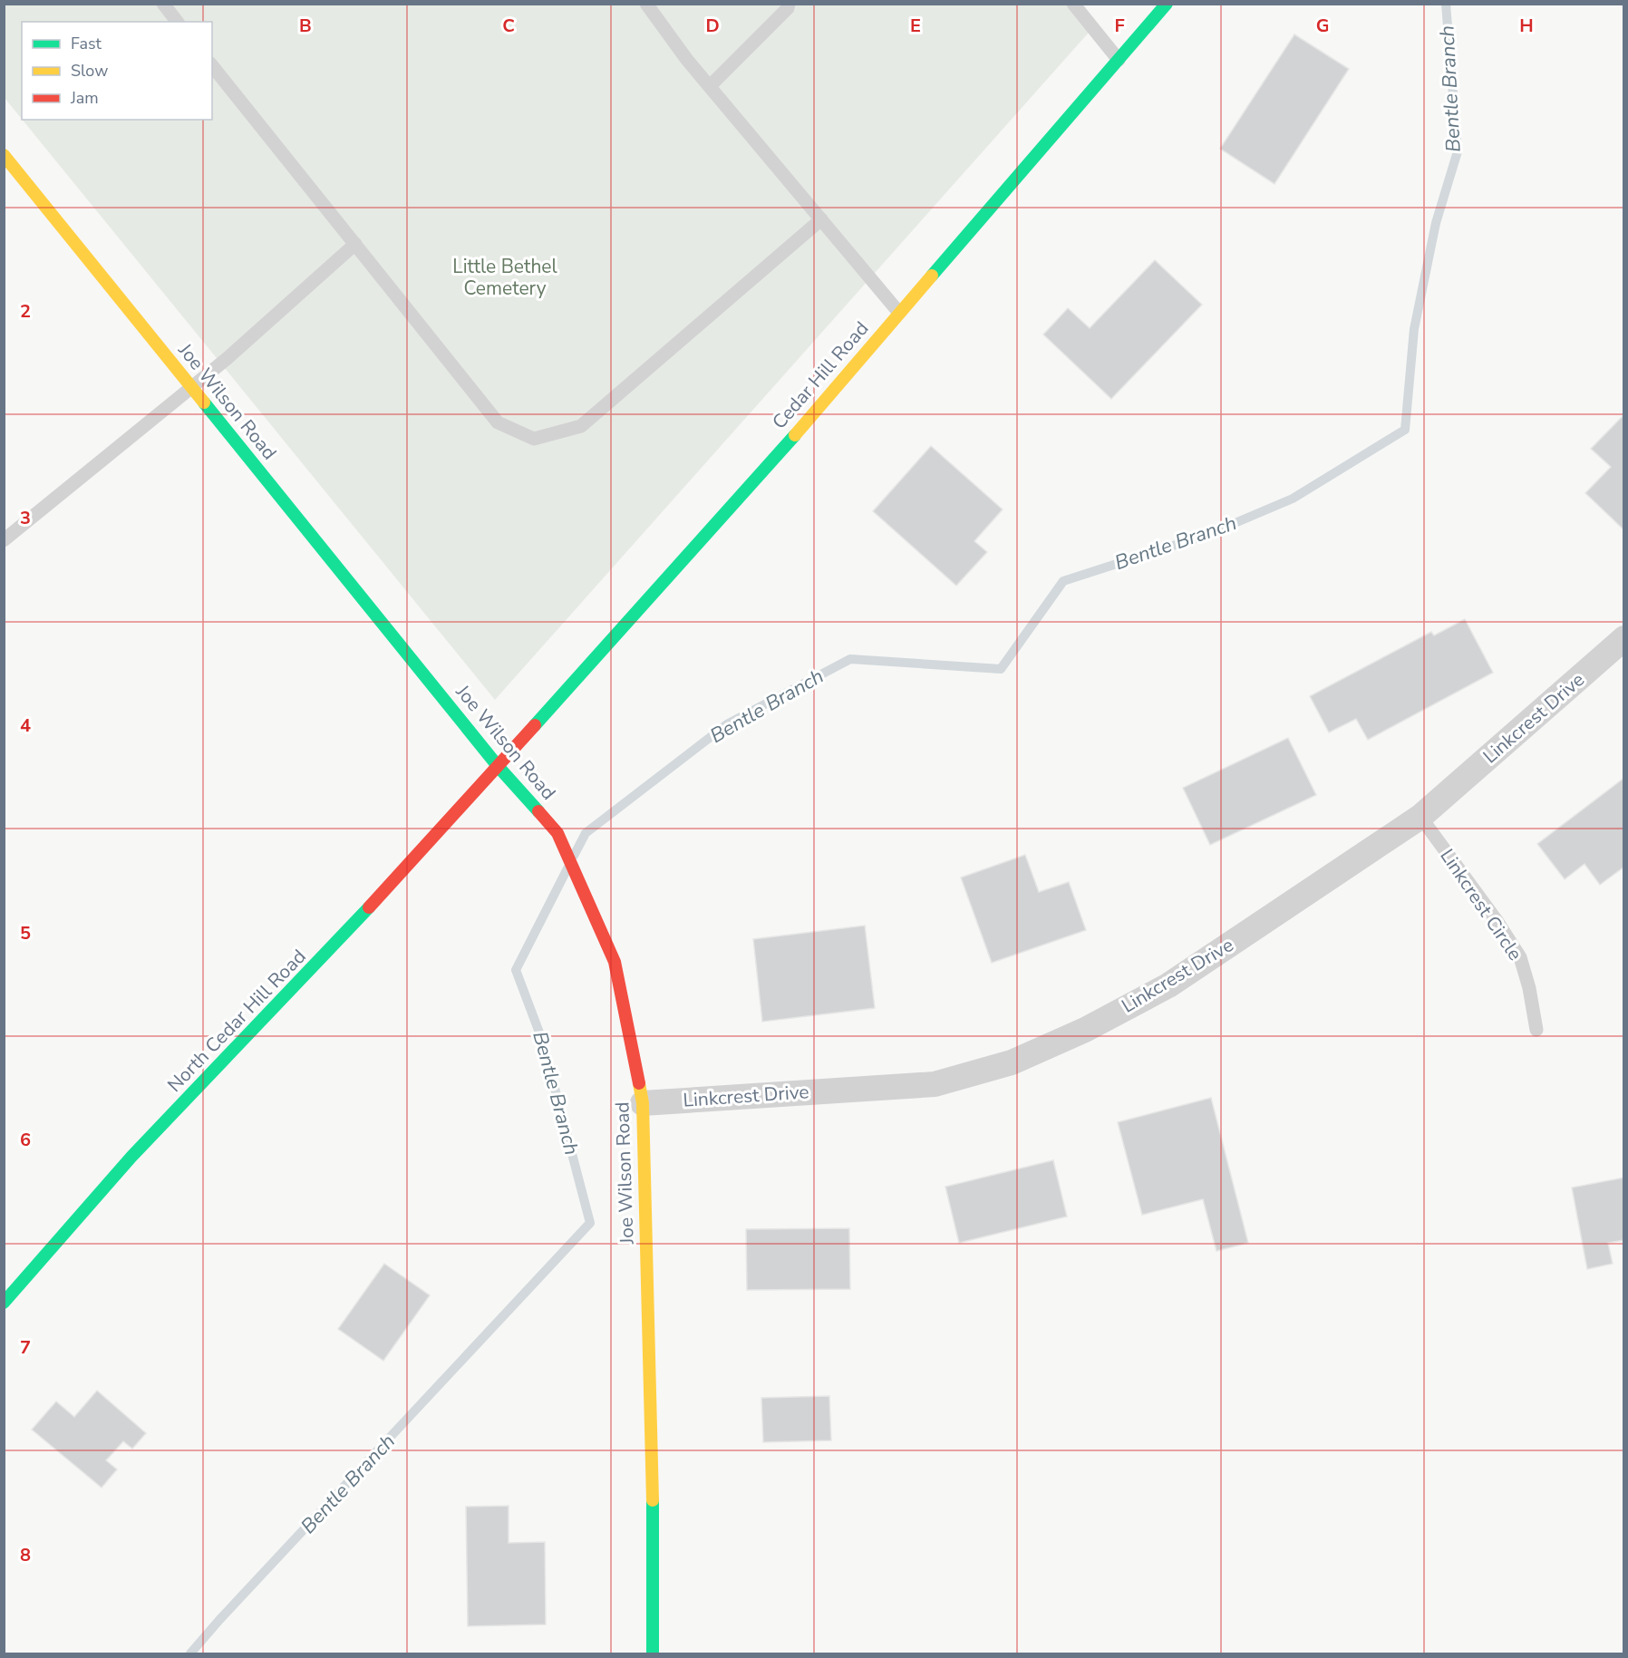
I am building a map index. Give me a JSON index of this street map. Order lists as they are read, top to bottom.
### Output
{
  "streets": {
    "street": [
      "Cedar Hill Road",
      "Joe Wilson Road",
      "Linkcrest Drive",
      "North Cedar Hill Road"
    ],
    "lane": ["Linkcrest Circle"]
  },
  "crossings": [
    ["Cedar Hill Road", "Joe Wilson Road"],
    ["Cedar Hill Road", "North Cedar Hill Road"],
    ["Joe Wilson Road", "Linkcrest Drive"],
    ["Joe Wilson Road", "North Cedar Hill Road"],
    ["Linkcrest Drive", "Linkcrest Circle"]
  ],
  "water": ["Bentle Branch"],
  "parks": ["Little Bethel Cemetery"],
  "legend": ["Fast", "Slow", "Jam"],
  "grid": {
    "columns": [
      "B",
      "C",
      "D",
      "E",
      "F",
      "G",
      "H"
    ],
    "rows": [
      "2",
      "3",
      "4",
      "5",
      "6",
      "7",
      "8"
    ]
  }
}
